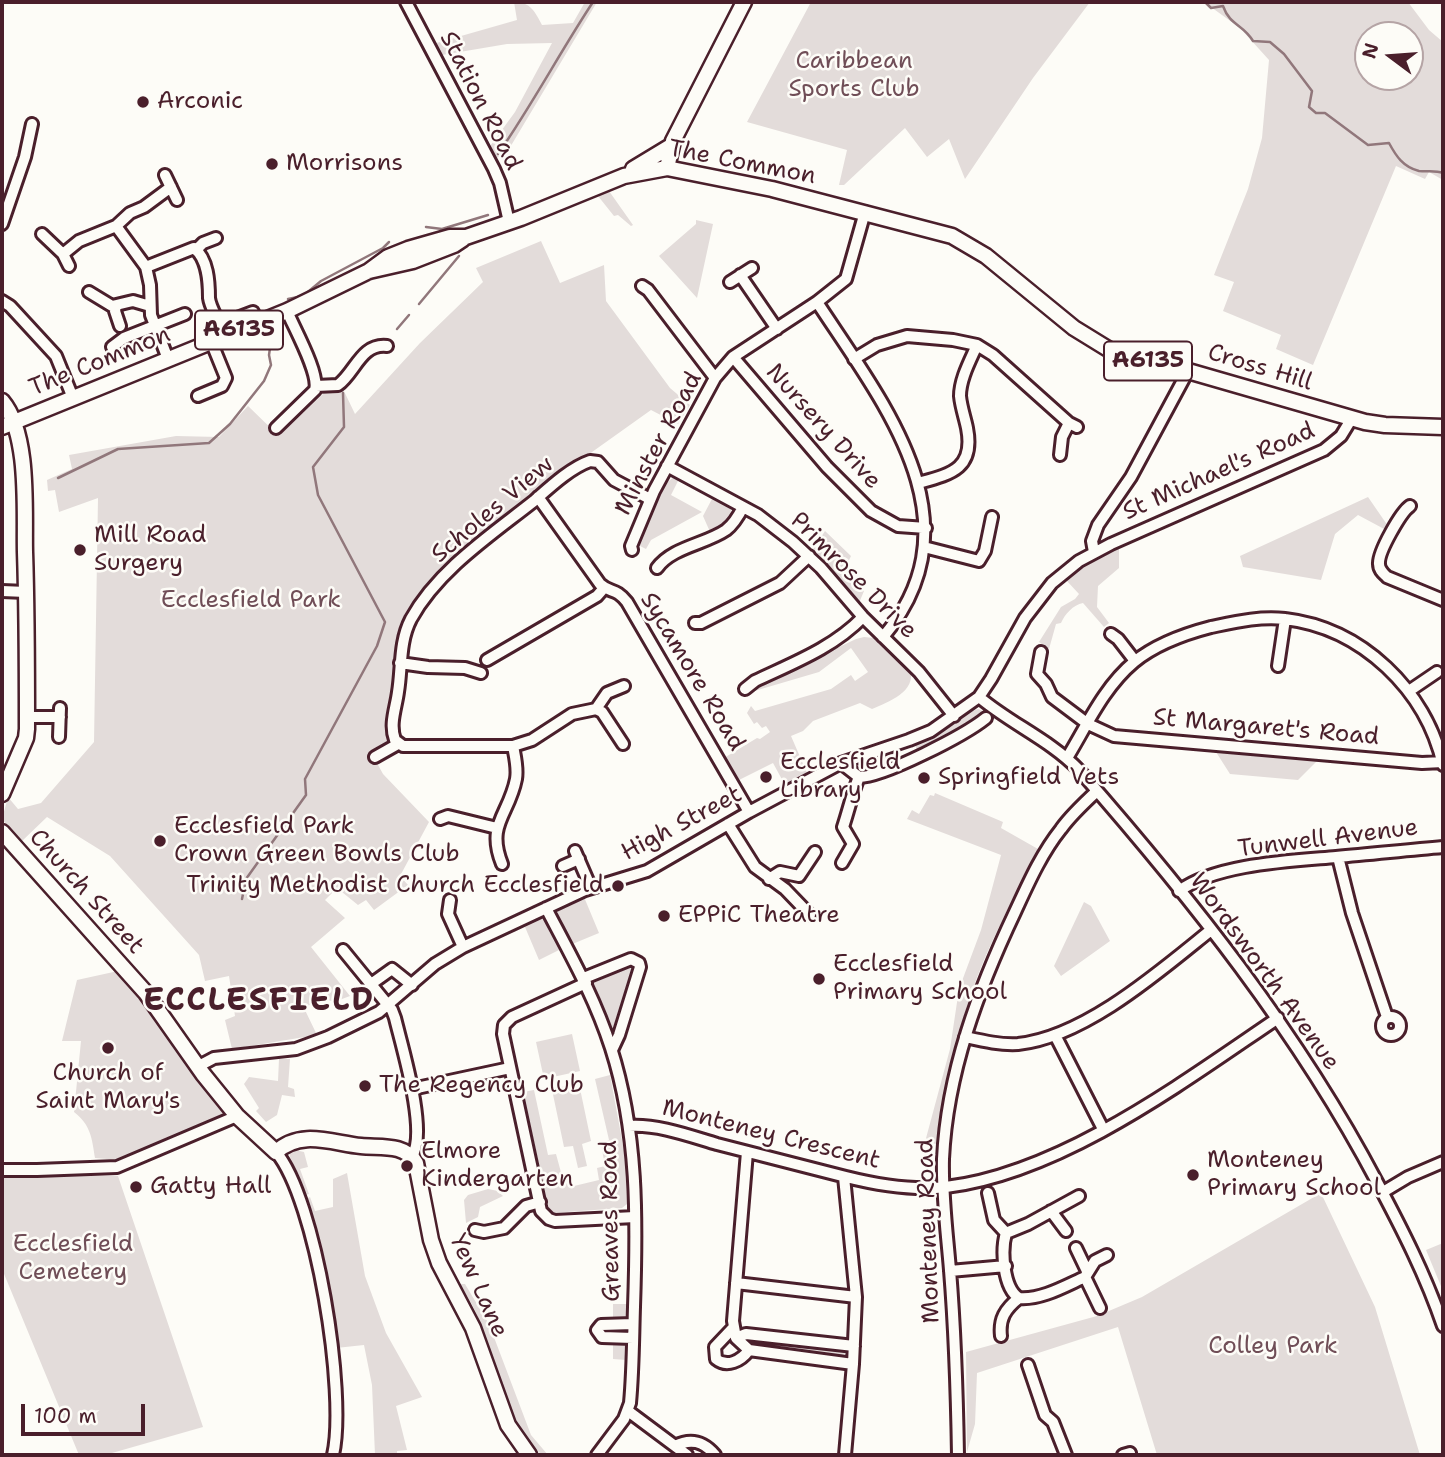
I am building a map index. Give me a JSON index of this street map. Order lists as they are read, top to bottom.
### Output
{
  "streets": {
    "main road": [
      "The Common",
      "A6135",
      "Cross Hill",
      "Church Street",
      "Yew Lane"
    ],
    "street": [
      "Station Road",
      "Nursery Drive",
      "Minster Road",
      "St Michael's Road",
      "Scholes View",
      "Primrose Drive",
      "Sycamore Road",
      "St Margaret's Road",
      "High Street",
      "Tunwell Avenue",
      "Wordsworth Avenue",
      "Monteney Crescent",
      "Greaves Road",
      "Monteney Road"
    ]
  },
  "crossings": [
    ["Station Road", "The Common"],
    ["The Common", "Cross Hill"],
    ["The Common", "Minster Road"],
    ["Cross Hill", "St Michael's Road"],
    ["Nursery Drive", "Minster Road"],
    ["Minster Road", "Scholes View"],
    ["Minster Road", "Primrose Drive"],
    ["St Michael's Road", "High Street"],
    ["Scholes View", "Sycamore Road"],
    ["Primrose Drive", "High Street"],
    ["Sycamore Road", "High Street"],
    ["High Street", "Church Street"],
    ["High Street", "Wordsworth Avenue"],
    ["High Street", "Greaves Road"],
    ["High Street", "Yew Lane"],
    ["Tunwell Avenue", "Wordsworth Avenue"],
    ["Wordsworth Avenue", "Monteney Crescent"],
    ["Wordsworth Avenue", "Monteney Road"],
    ["Monteney Crescent", "Greaves Road"],
    ["Monteney Crescent", "Monteney Road"]
  ],
  "districts": ["ECCLESFIELD"],
  "parks": [
    "Caribbean Sports Club",
    "Ecclesfield Park",
    "Ecclesfield Cemetery",
    "Colley Park"
  ],
  "places": [
    "Arconic",
    "Morrisons",
    "Mill Road Surgery",
    "Ecclesfield Library",
    "Springfield Vets",
    "Ecclesfield Park Crown Green Bowls Club",
    "Trinity Methodist Church Ecclesfield",
    "EPPiC Theatre",
    "Ecclesfield Primary School",
    "Church of Saint Mary's",
    "The Regency Club",
    "Elmore Kindergarten",
    "Monteney Primary School",
    "Gatty Hall"
  ],
  "scale_bar": "100 m",
  "north": "left"
}
